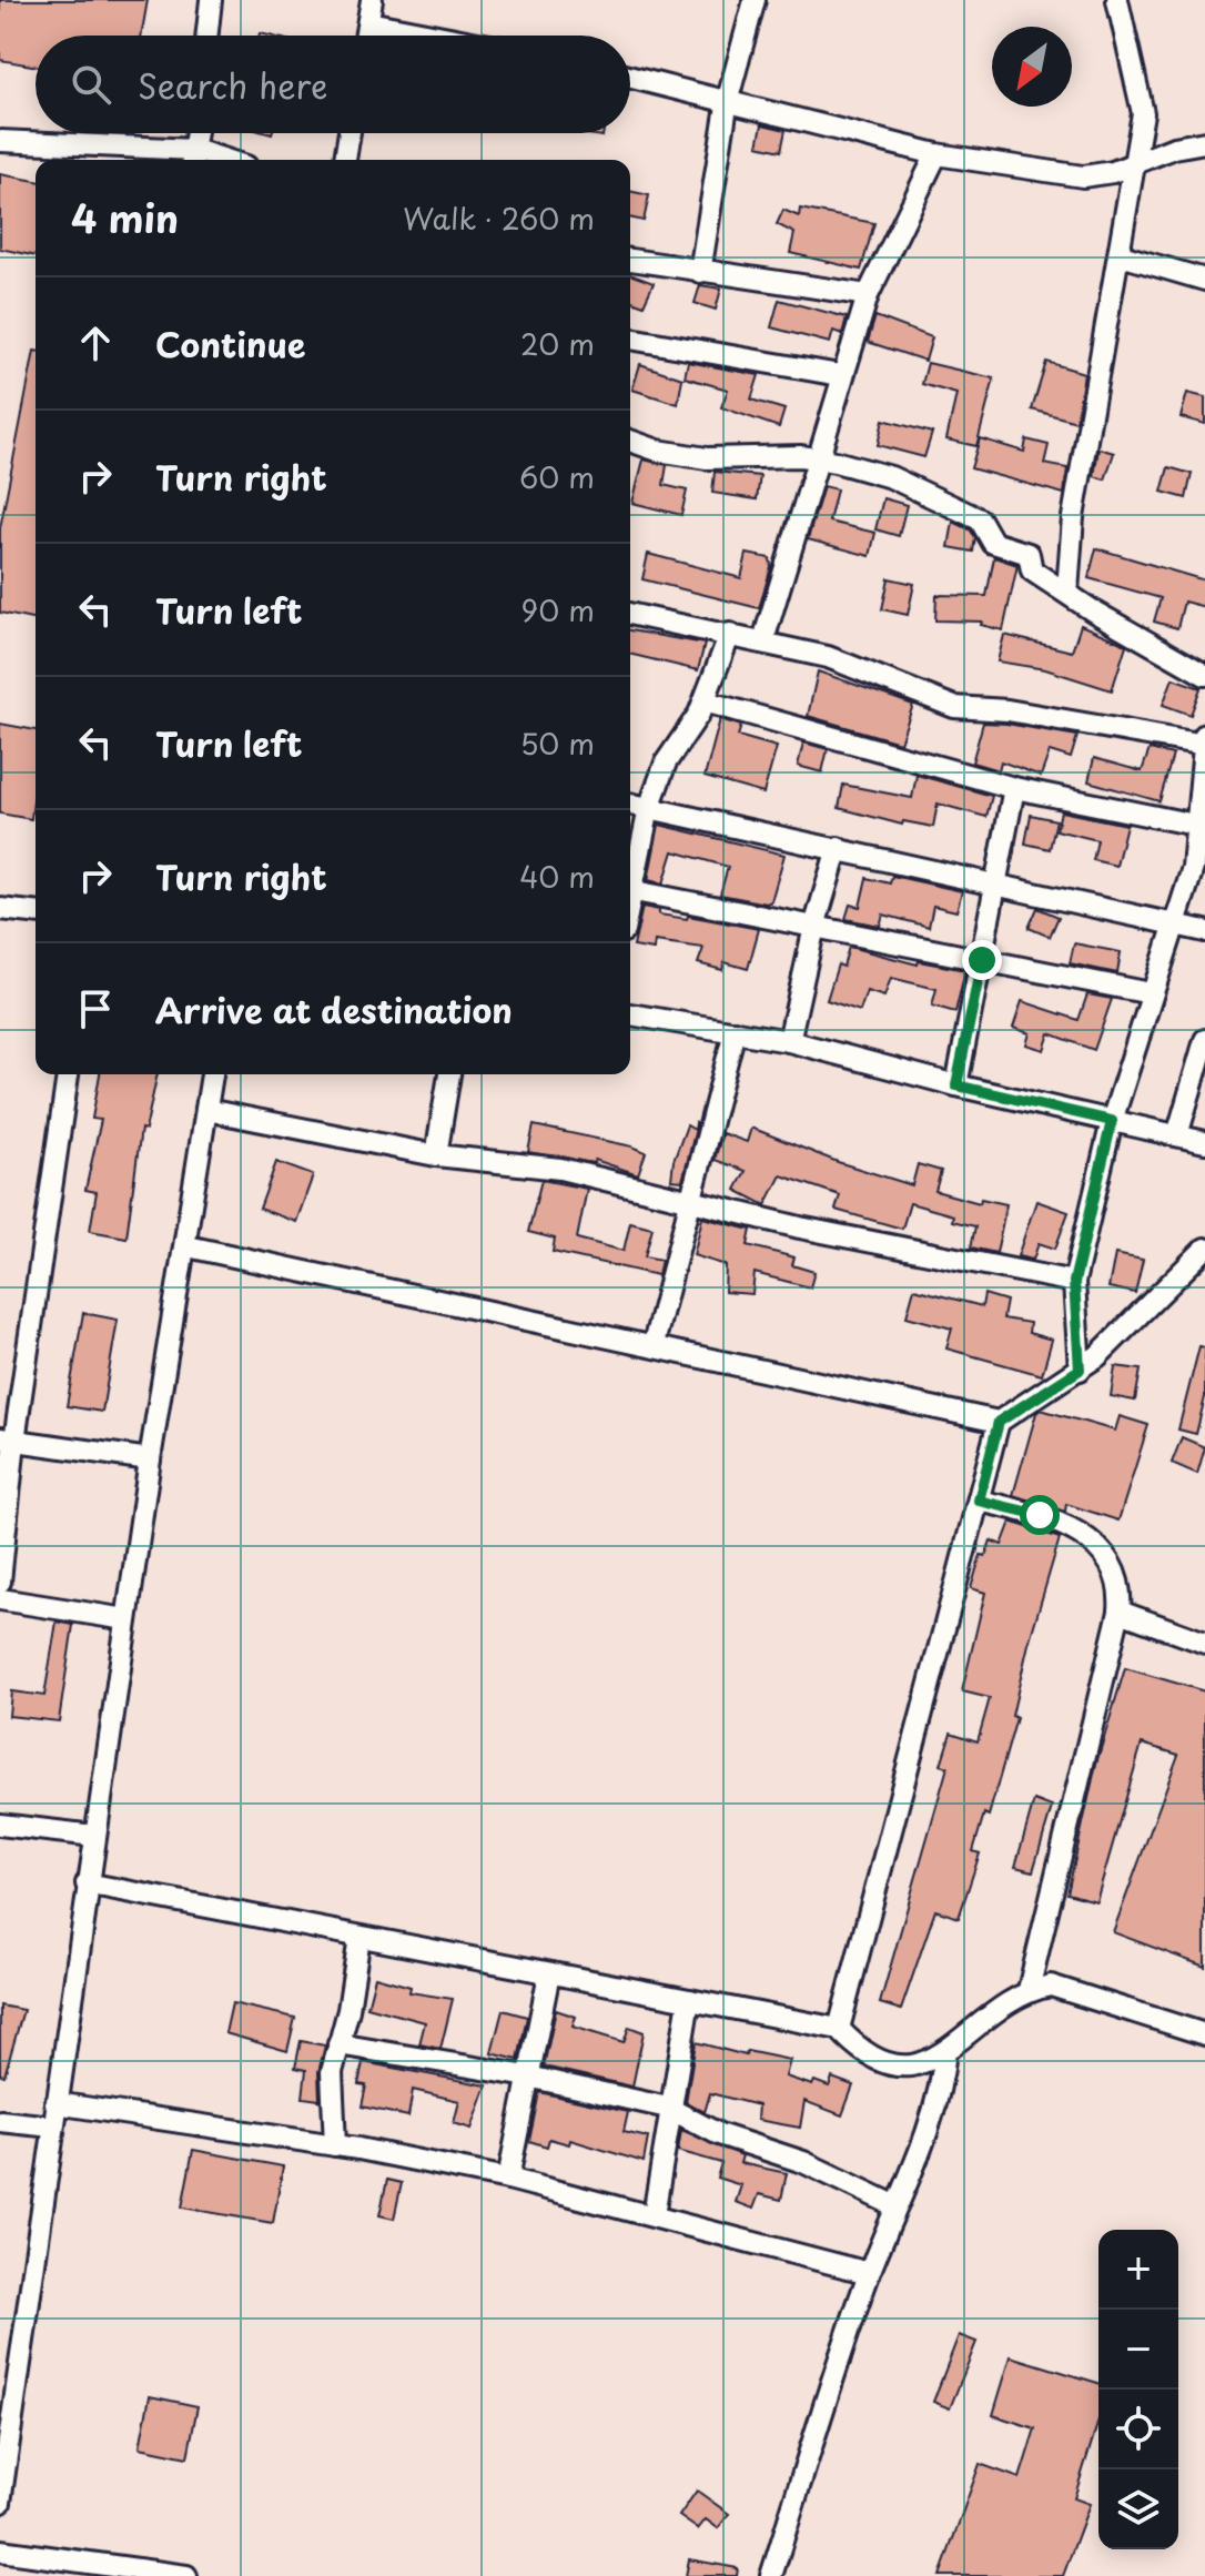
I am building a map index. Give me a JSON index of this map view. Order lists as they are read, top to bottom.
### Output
{
  "north": "bottom left",
  "page": {
    "search": "Search here",
    "heading": ["4 min", "Walk · 260 m"],
    "list": [
      ["Continue", "20 m"],
      ["Turn right", "60 m"],
      ["Turn left", "90 m"],
      ["Turn left", "50 m"],
      ["Turn right", "40 m"],
      "Arrive at destination"
    ],
    "map_buttons": ["+", "−"]
  }
}
